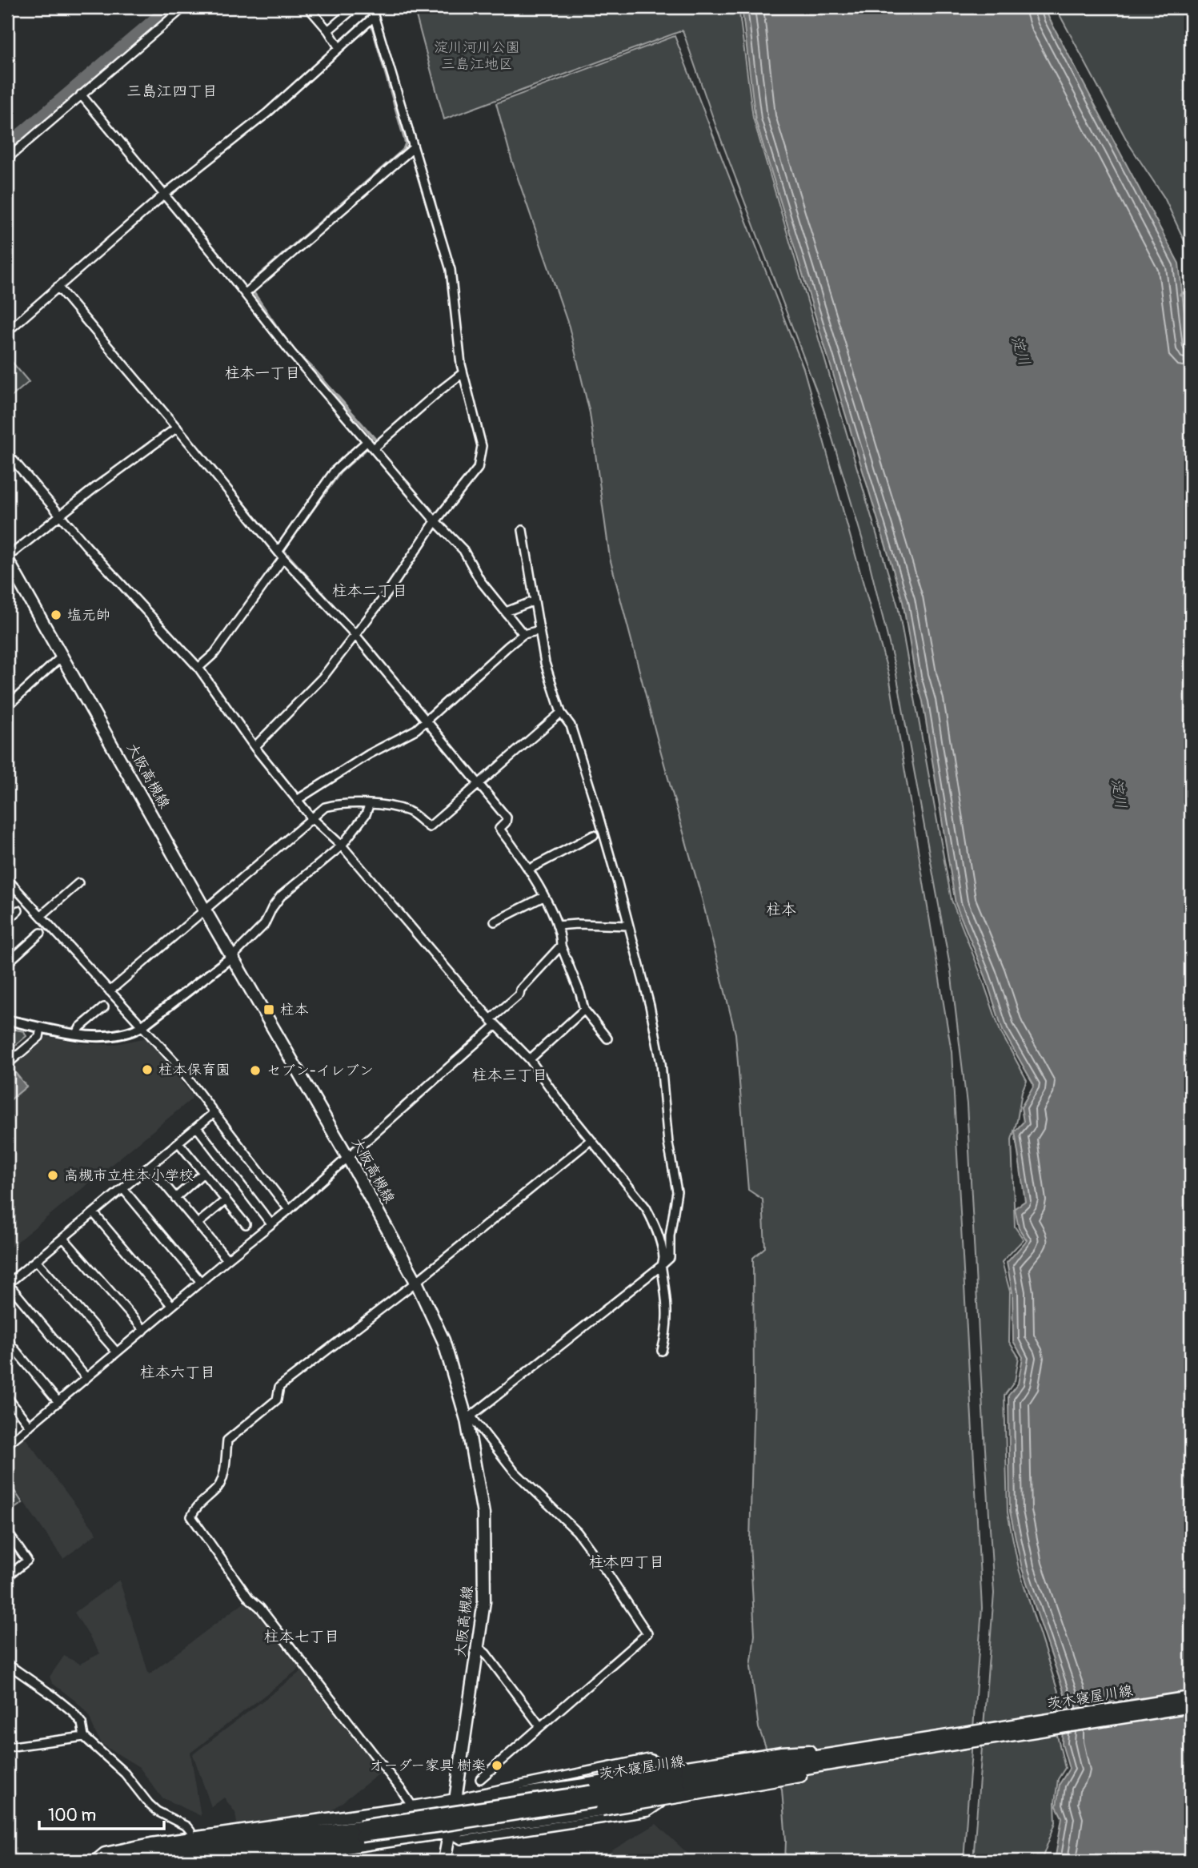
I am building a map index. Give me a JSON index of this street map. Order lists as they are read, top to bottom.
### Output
{
  "streets": {
    "main road": ["大阪高槻線", "茨木寝屋川線"]
  },
  "districts": [
    "三島江四丁目",
    "柱本一丁目",
    "柱本二丁目",
    "柱本",
    "柱本三丁目",
    "柱本六丁目",
    "柱本四丁目",
    "柱本七丁目"
  ],
  "water": ["淀川"],
  "parks": ["淀川河川公園 三島江地区"],
  "places": {
    "other": [
      "塩元帥",
      "柱本保育園",
      "セブン-イレブン",
      "高槻市立柱本小学校",
      "オーダー家具 樹楽"
    ],
    "transit": ["柱本"]
  },
  "scale_bar": "100 m"
}
